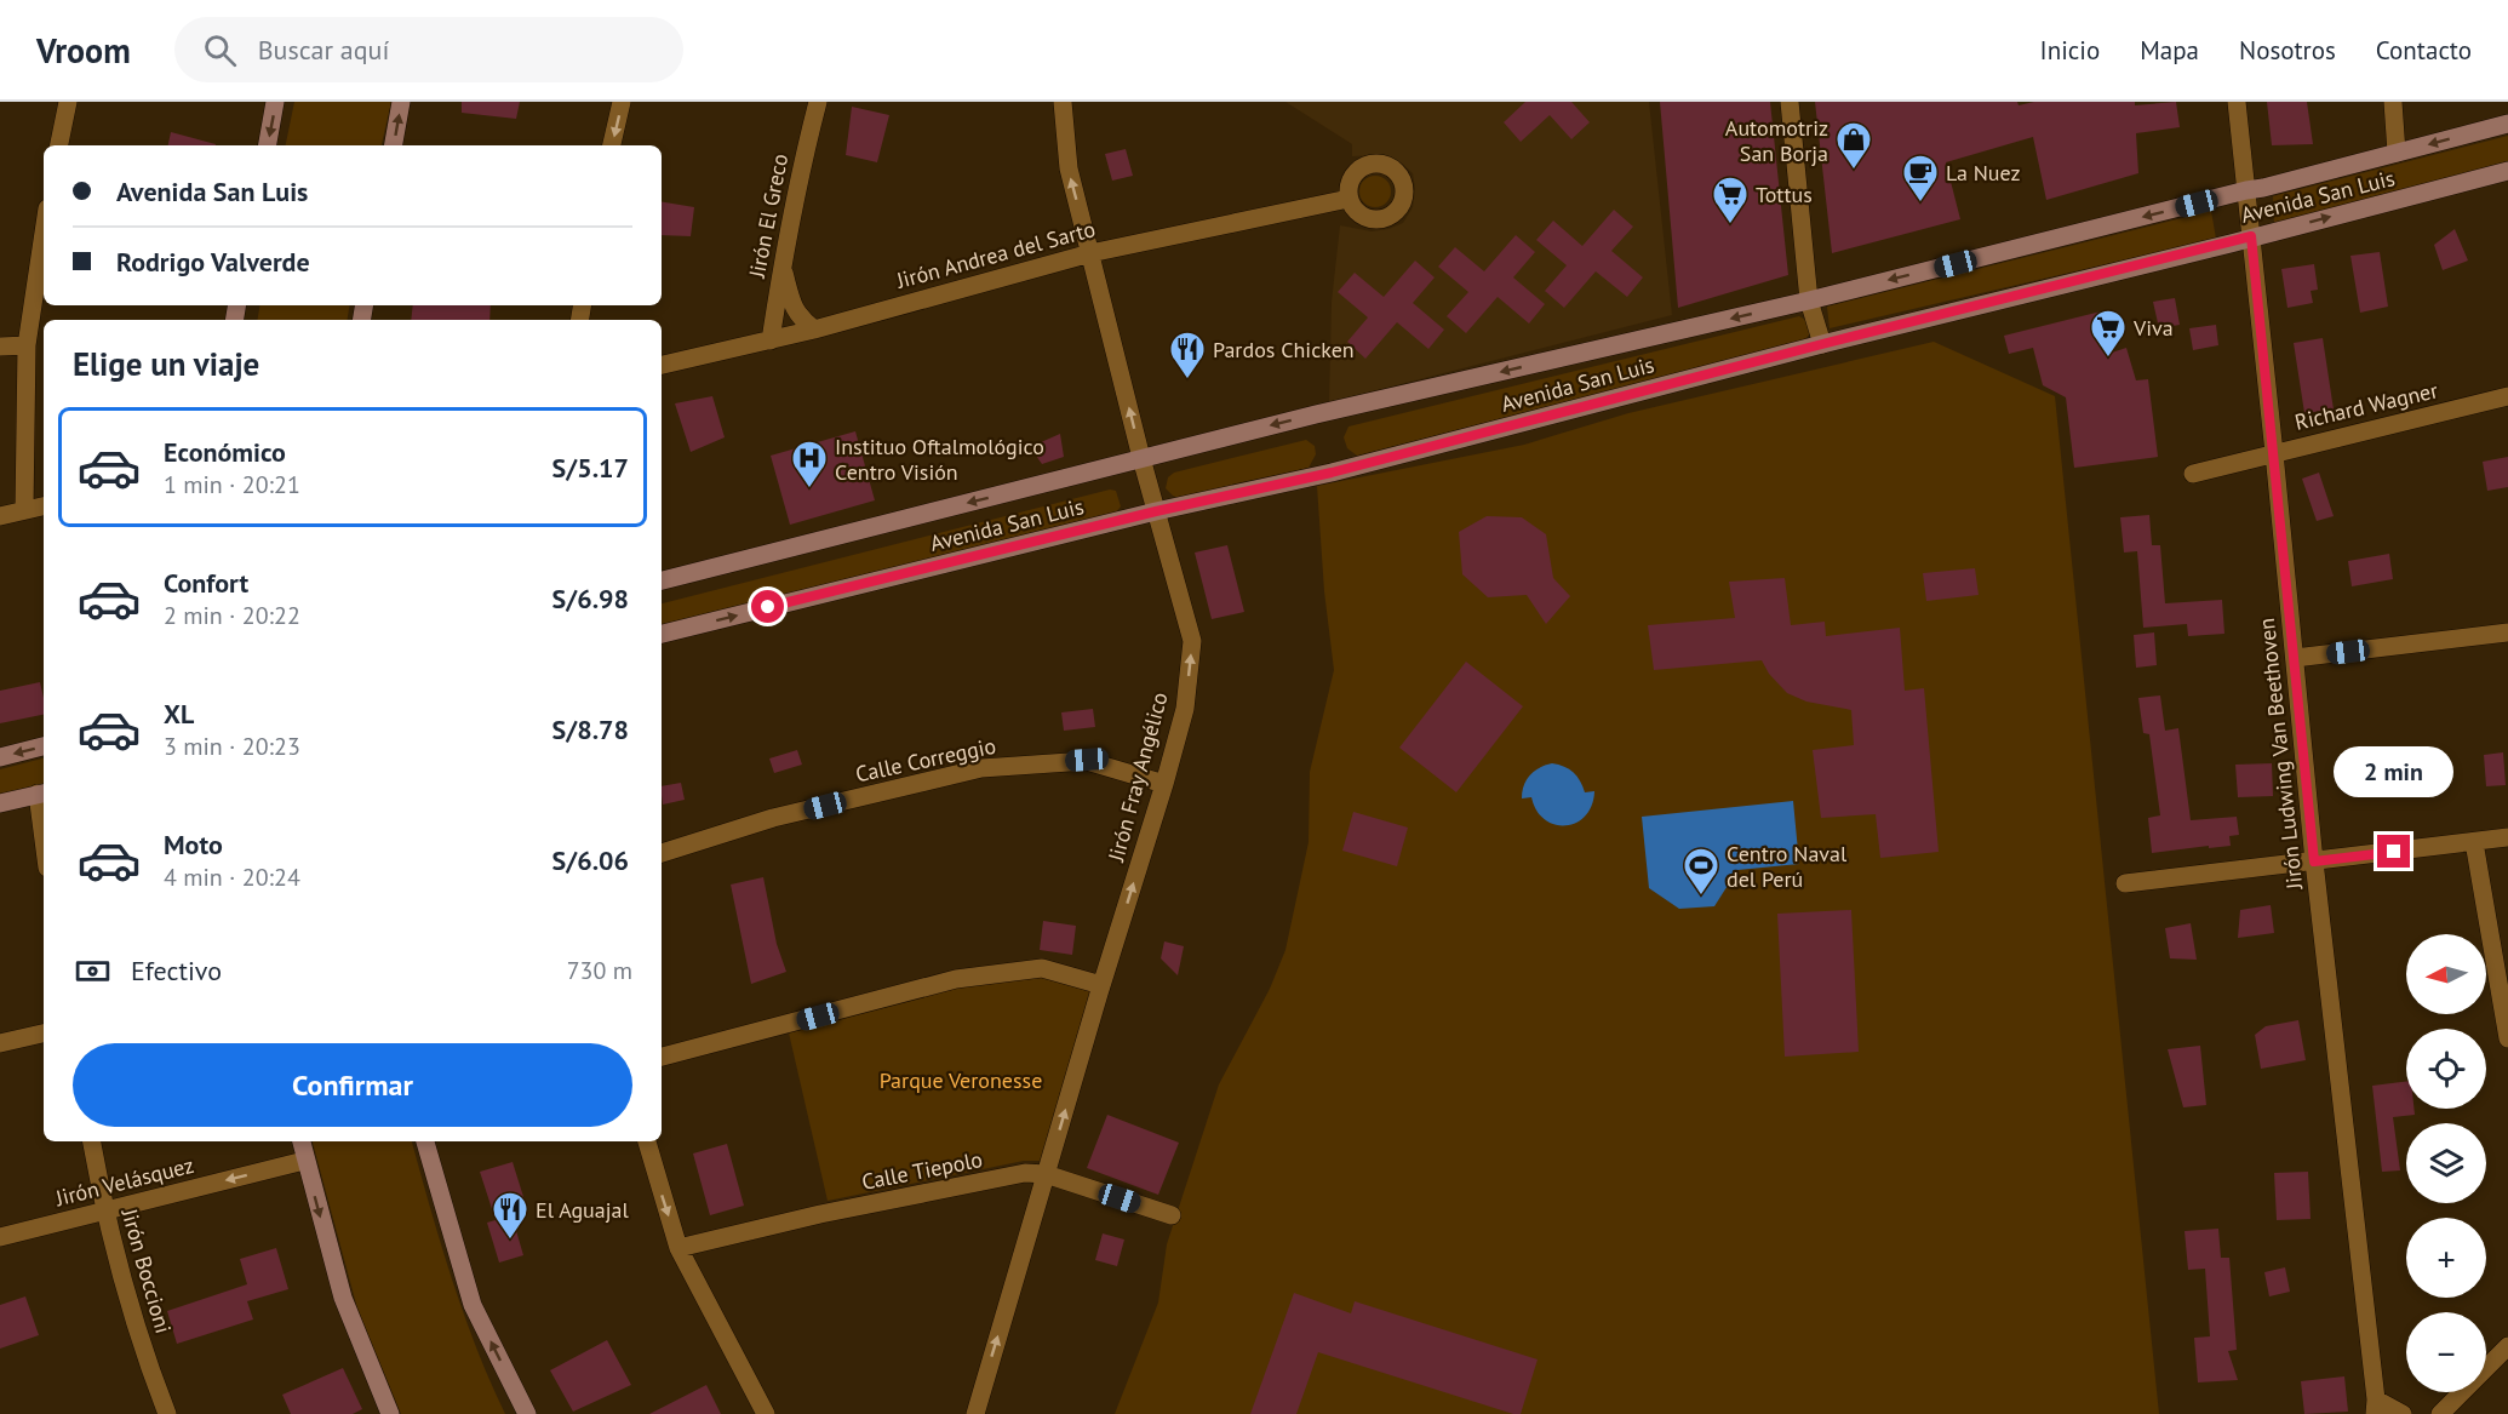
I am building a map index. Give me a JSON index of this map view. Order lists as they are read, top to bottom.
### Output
{
  "streets": {
    "main road": ["Avenida San Luis"],
    "street": [
      "Jirón El Greco",
      "Jirón Andrea del Sarto",
      "Richard Wagner",
      "Jirón Ludwing Van Beethoven",
      "Calle Correggio",
      "Jirón Fray Angélico",
      "Calle Tiepolo",
      "Jirón Velásquez",
      "Jirón Boccioni"
    ]
  },
  "crossings": [
    ["Avenida San Luis", "Jirón Ludwing Van Beethoven"],
    ["Avenida San Luis", "Jirón Fray Angélico"],
    ["Jirón El Greco", "Jirón Andrea del Sarto"],
    ["Jirón Andrea del Sarto", "Jirón Fray Angélico"],
    ["Richard Wagner", "Jirón Ludwing Van Beethoven"],
    ["Calle Correggio", "Jirón Fray Angélico"],
    ["Jirón Fray Angélico", "Calle Tiepolo"],
    ["Jirón Velásquez", "Jirón Boccioni"]
  ],
  "one_way": ["Jirón Fray Angélico", "Jirón Velásquez"],
  "parks": ["Parque Veronesse"],
  "places": {
    "shop": ["Automotriz San Borja"],
    "cafe": ["La Nuez"],
    "supermarket": ["Tottus", "Viva"],
    "restaurant": ["Pardos Chicken", "El Aguajal"],
    "hospital": ["Instituo Oftalmológico Centro Visión"],
    "sports": ["Centro Naval del Perú"]
  },
  "north": "left",
  "page": {
    "header": "Vroom",
    "search": "Buscar aquí",
    "nav": [
      "Inicio",
      "Mapa",
      "Nosotros",
      "Contacto"
    ],
    "banner": ["Avenida San Luis", "Rodrigo Valverde"],
    "heading": "Elige un viaje",
    "list": [
      {
        "name": "Económico",
        "note": "1 min · 20:21",
        "value": "S/5.17"
      },
      {
        "name": "Confort",
        "note": "2 min · 20:22",
        "value": "S/6.98"
      },
      {
        "name": "XL",
        "note": "3 min · 20:23",
        "value": "S/8.78"
      },
      {
        "name": "Moto",
        "note": "4 min · 20:24",
        "value": "S/6.06"
      }
    ],
    "bubble": "2 min",
    "pay": ["Efectivo", "730 m"],
    "map_buttons": ["+", "−"],
    "buttons": "Confirmar"
  }
}
